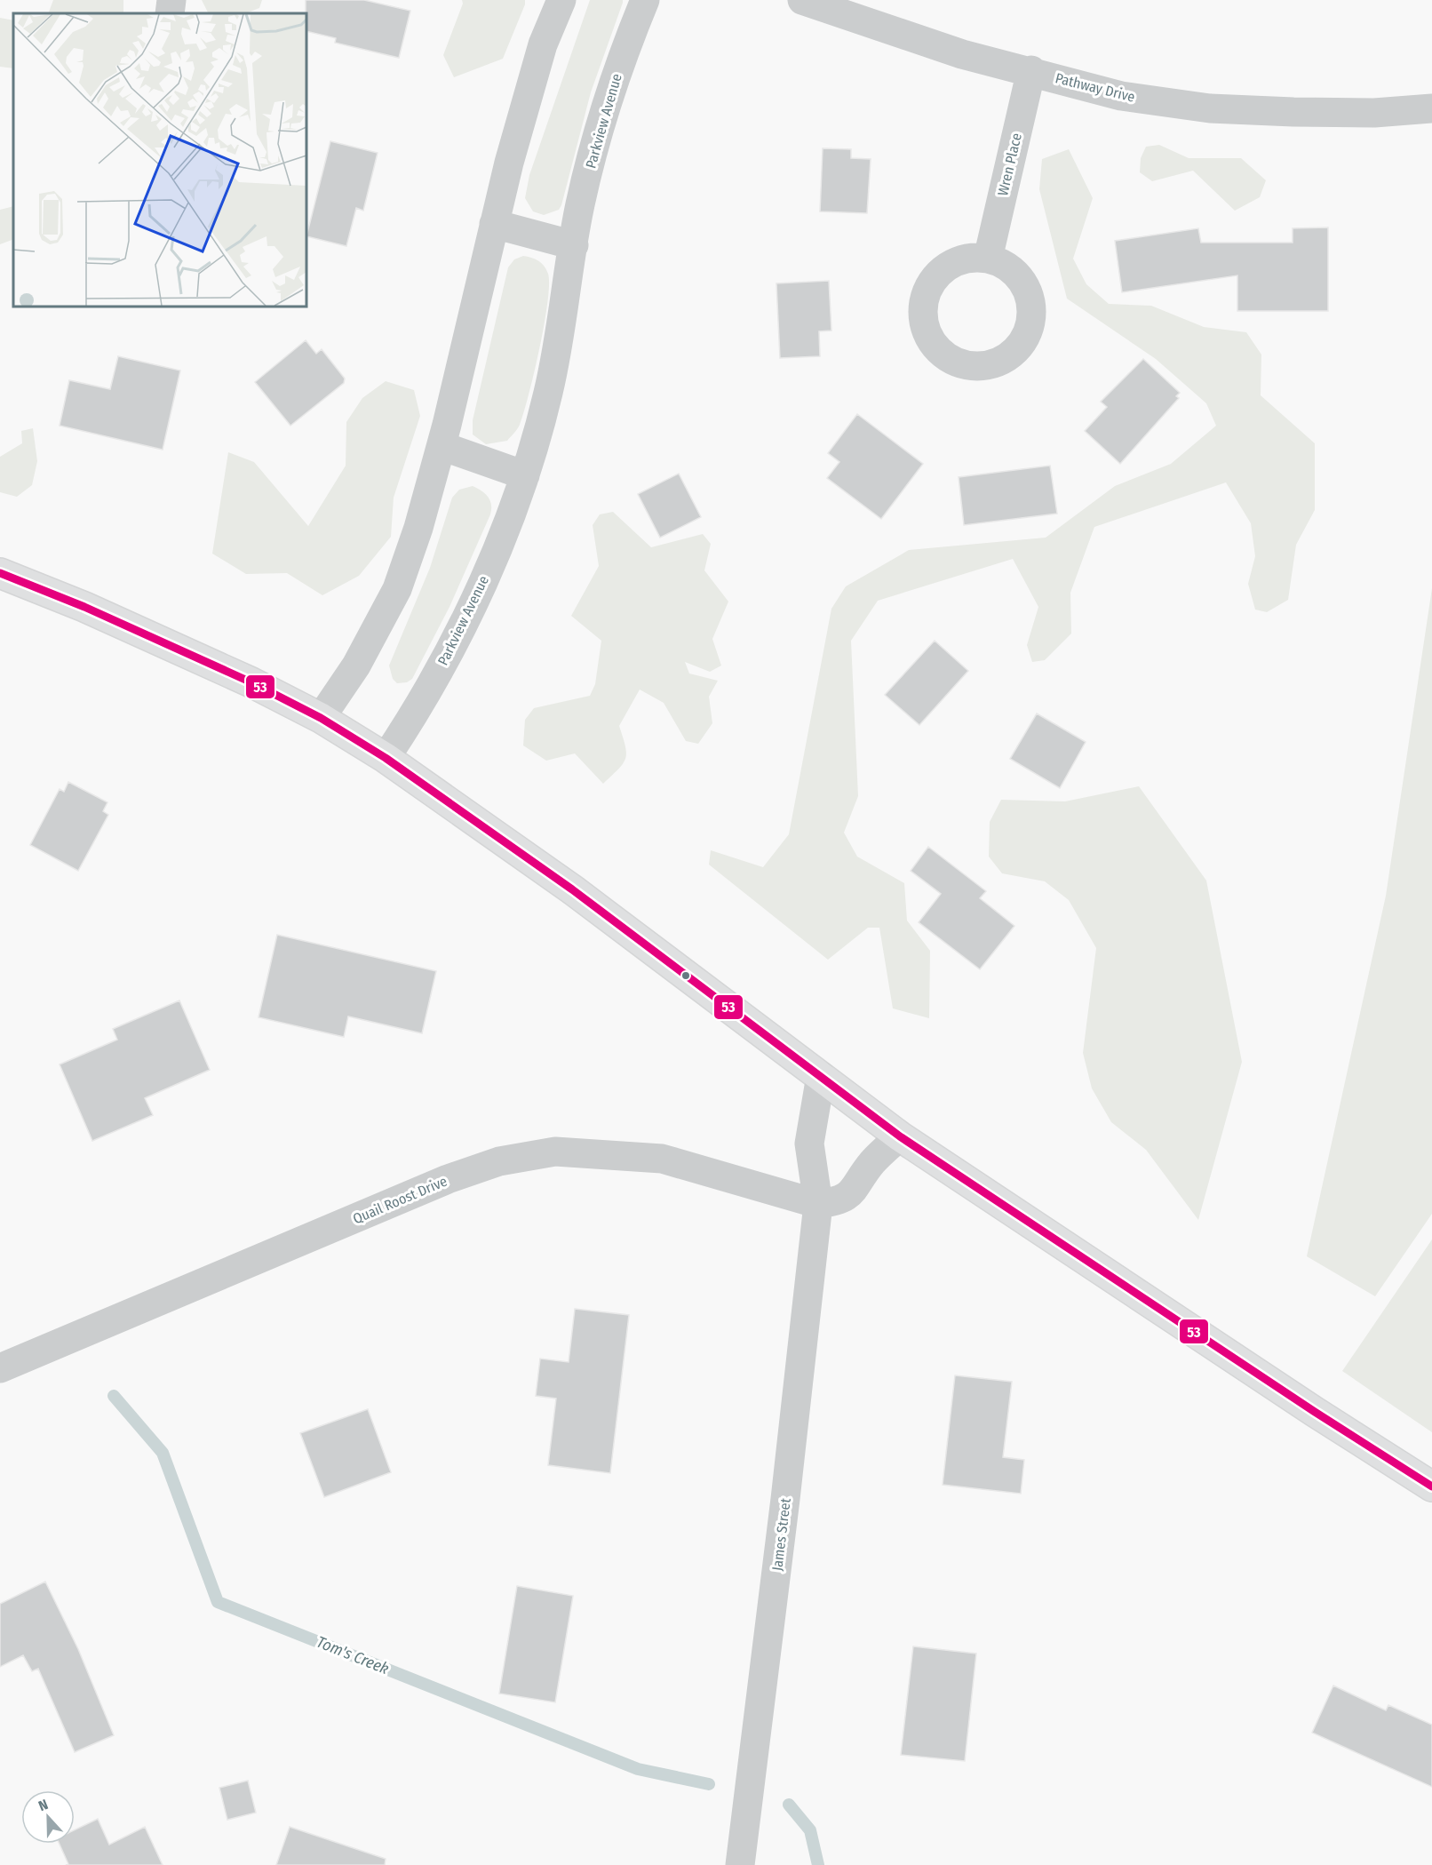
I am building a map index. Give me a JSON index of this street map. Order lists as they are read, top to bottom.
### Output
{
  "streets": {
    "street": [
      "Pathway Drive",
      "Parkview Avenue",
      "Wren Place",
      "Quail Roost Drive",
      "James Street"
    ]
  },
  "crossings": [
    ["Pathway Drive", "Wren Place"],
    ["Quail Roost Drive", "James Street"]
  ],
  "water": ["Tom's Creek"],
  "lines": ["transit line 53"],
  "north": "top"
}
